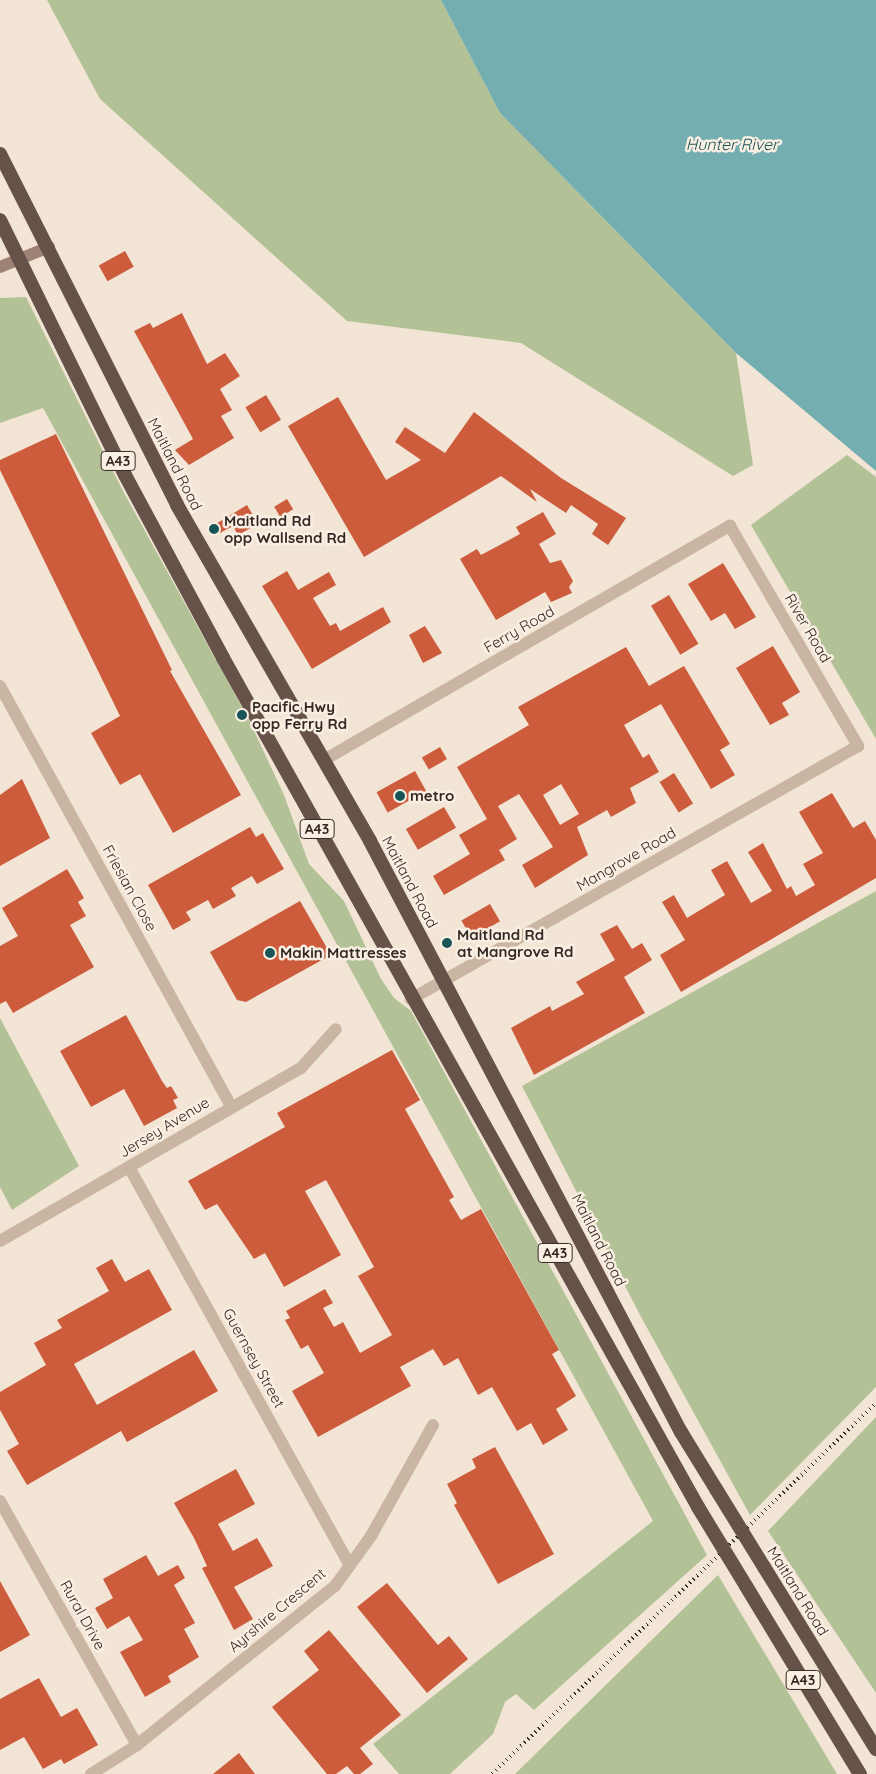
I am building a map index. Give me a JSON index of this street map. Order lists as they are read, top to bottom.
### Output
{
  "streets": {
    "highway": ["A43", "Maitland Road"],
    "street": [
      "River Road",
      "Ferry Road",
      "Mangrove Road",
      "Friesian Close",
      "Jersey Avenue",
      "Guernsey Street",
      "Ayrshire Crescent",
      "Rural Drive"
    ]
  },
  "crossings": [
    ["A43", "Mangrove Road"],
    ["Maitland Road", "Ferry Road"],
    ["Maitland Road", "Mangrove Road"],
    ["River Road", "Ferry Road"],
    ["River Road", "Mangrove Road"],
    ["Friesian Close", "Jersey Avenue"],
    ["Jersey Avenue", "Guernsey Street"],
    ["Guernsey Street", "Ayrshire Crescent"],
    ["Ayrshire Crescent", "Rural Drive"]
  ],
  "water": ["Hunter River"],
  "places": [
    "Maitland Rd opp Wallsend Rd",
    "Pacific Hwy opp Ferry Rd",
    "metro",
    "Maitland Rd at Mangrove Rd",
    "Makin Mattresses"
  ]
}
